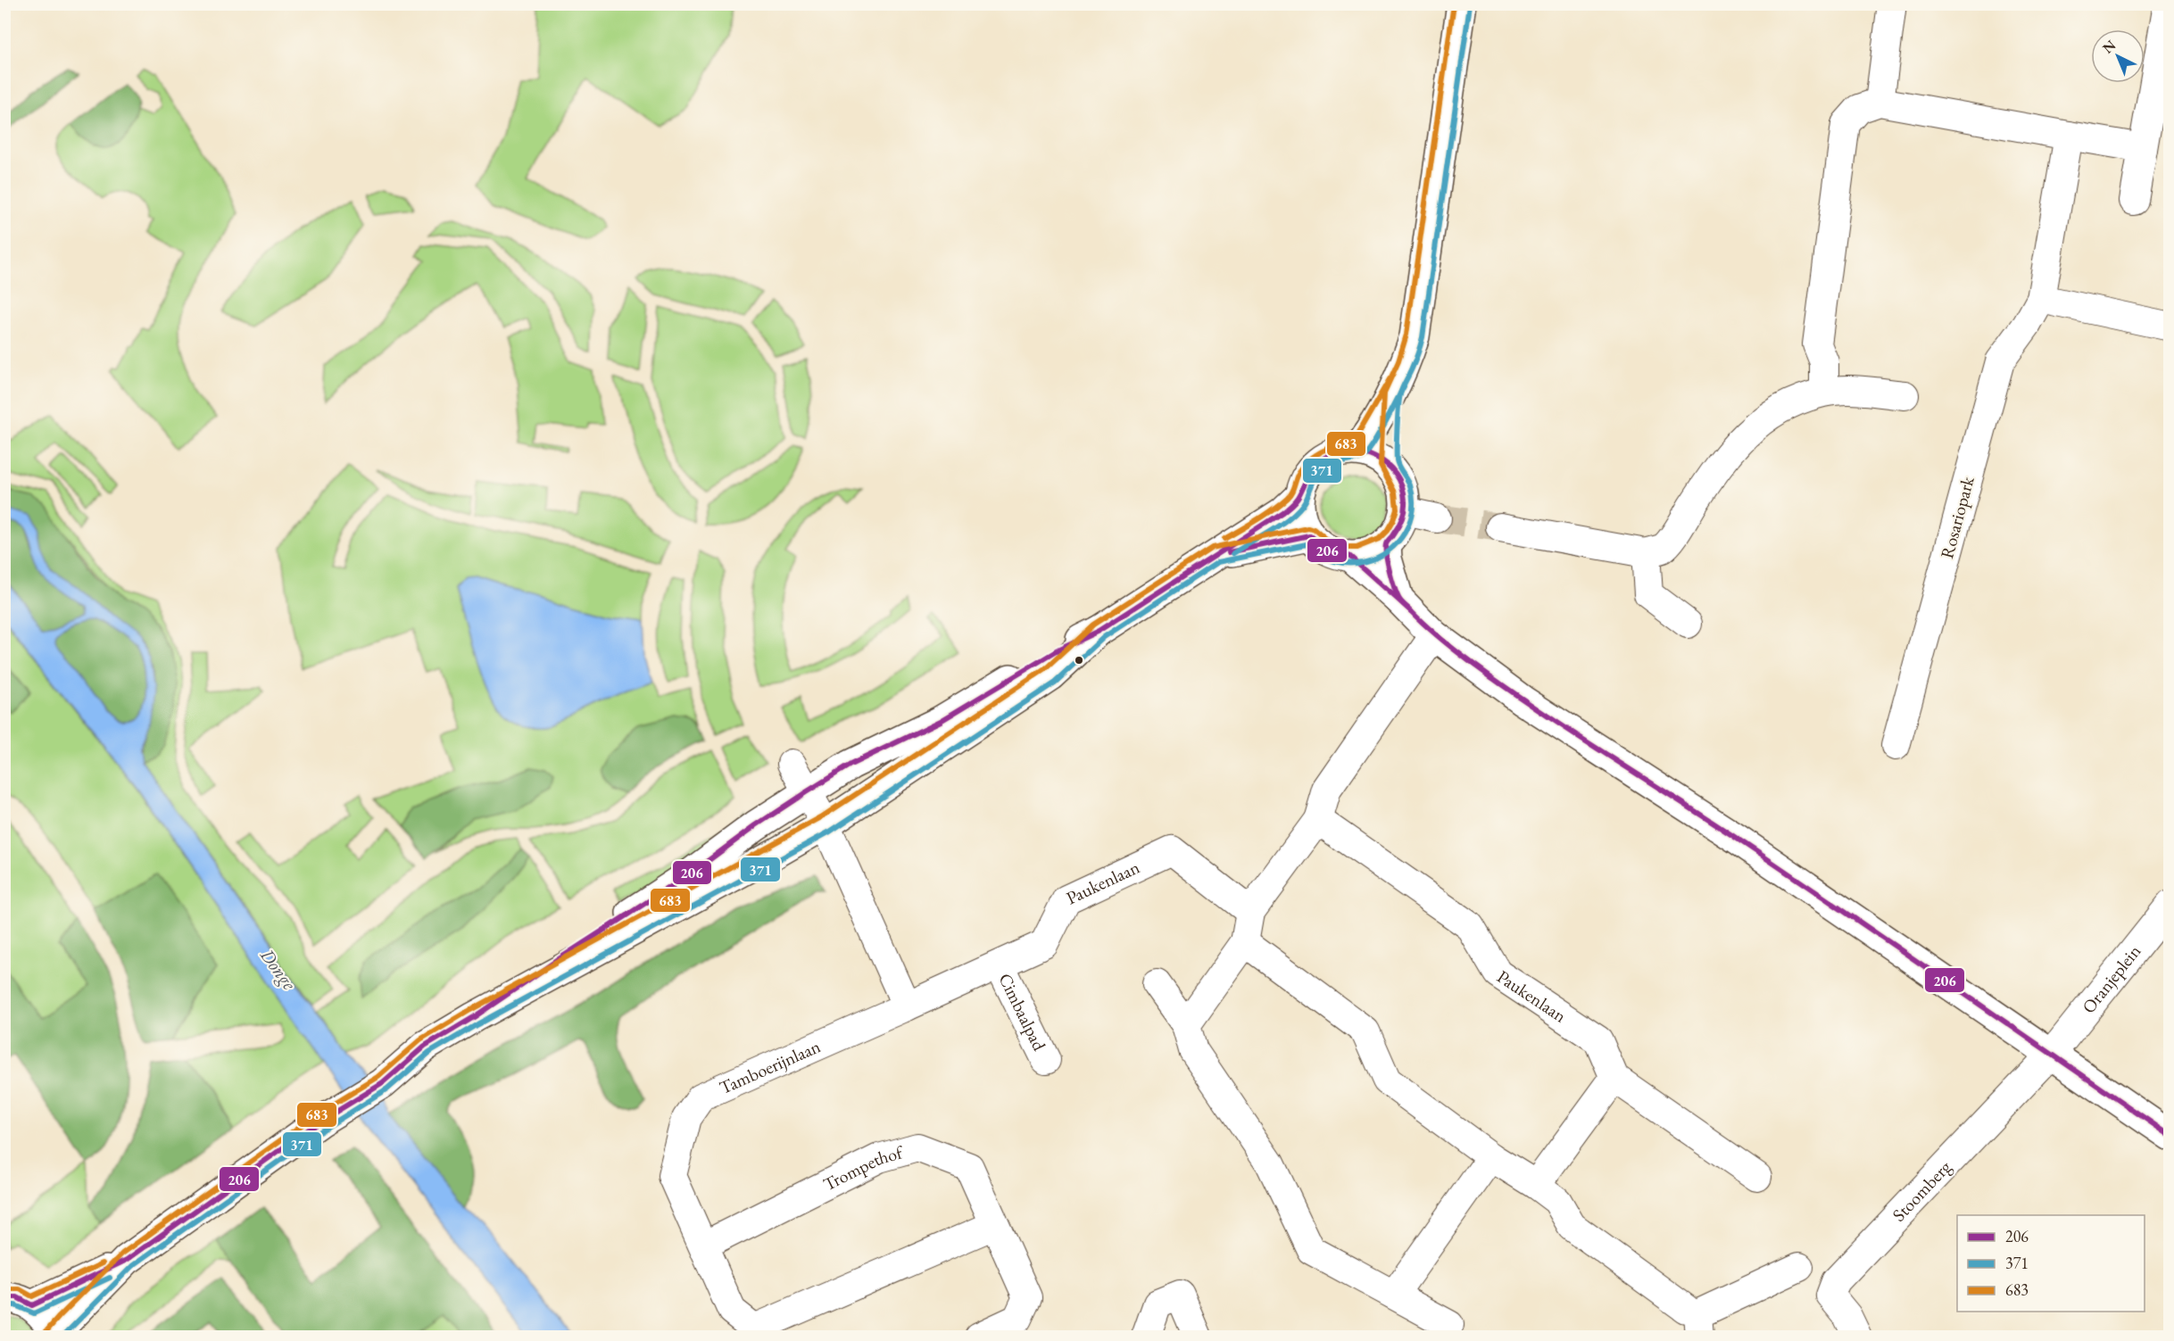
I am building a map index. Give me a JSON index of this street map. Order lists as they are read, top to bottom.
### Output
{
  "streets": {
    "street": [
      "Rosariopark",
      "Paukenlaan",
      "Oranjeplein",
      "Cimbaalpad",
      "Tamboerijnlaan",
      "Trompethof",
      "Stoomberg"
    ]
  },
  "crossings": [
    ["Paukenlaan", "Cimbaalpad"],
    ["Paukenlaan", "Tamboerijnlaan"],
    ["Oranjeplein", "Stoomberg"],
    ["Tamboerijnlaan", "Trompethof"]
  ],
  "water": ["Donge"],
  "lines": ["transit line 683", "transit line 371", "transit line 206"],
  "legend": ["206", "371", "683"],
  "north": "top left"
}
